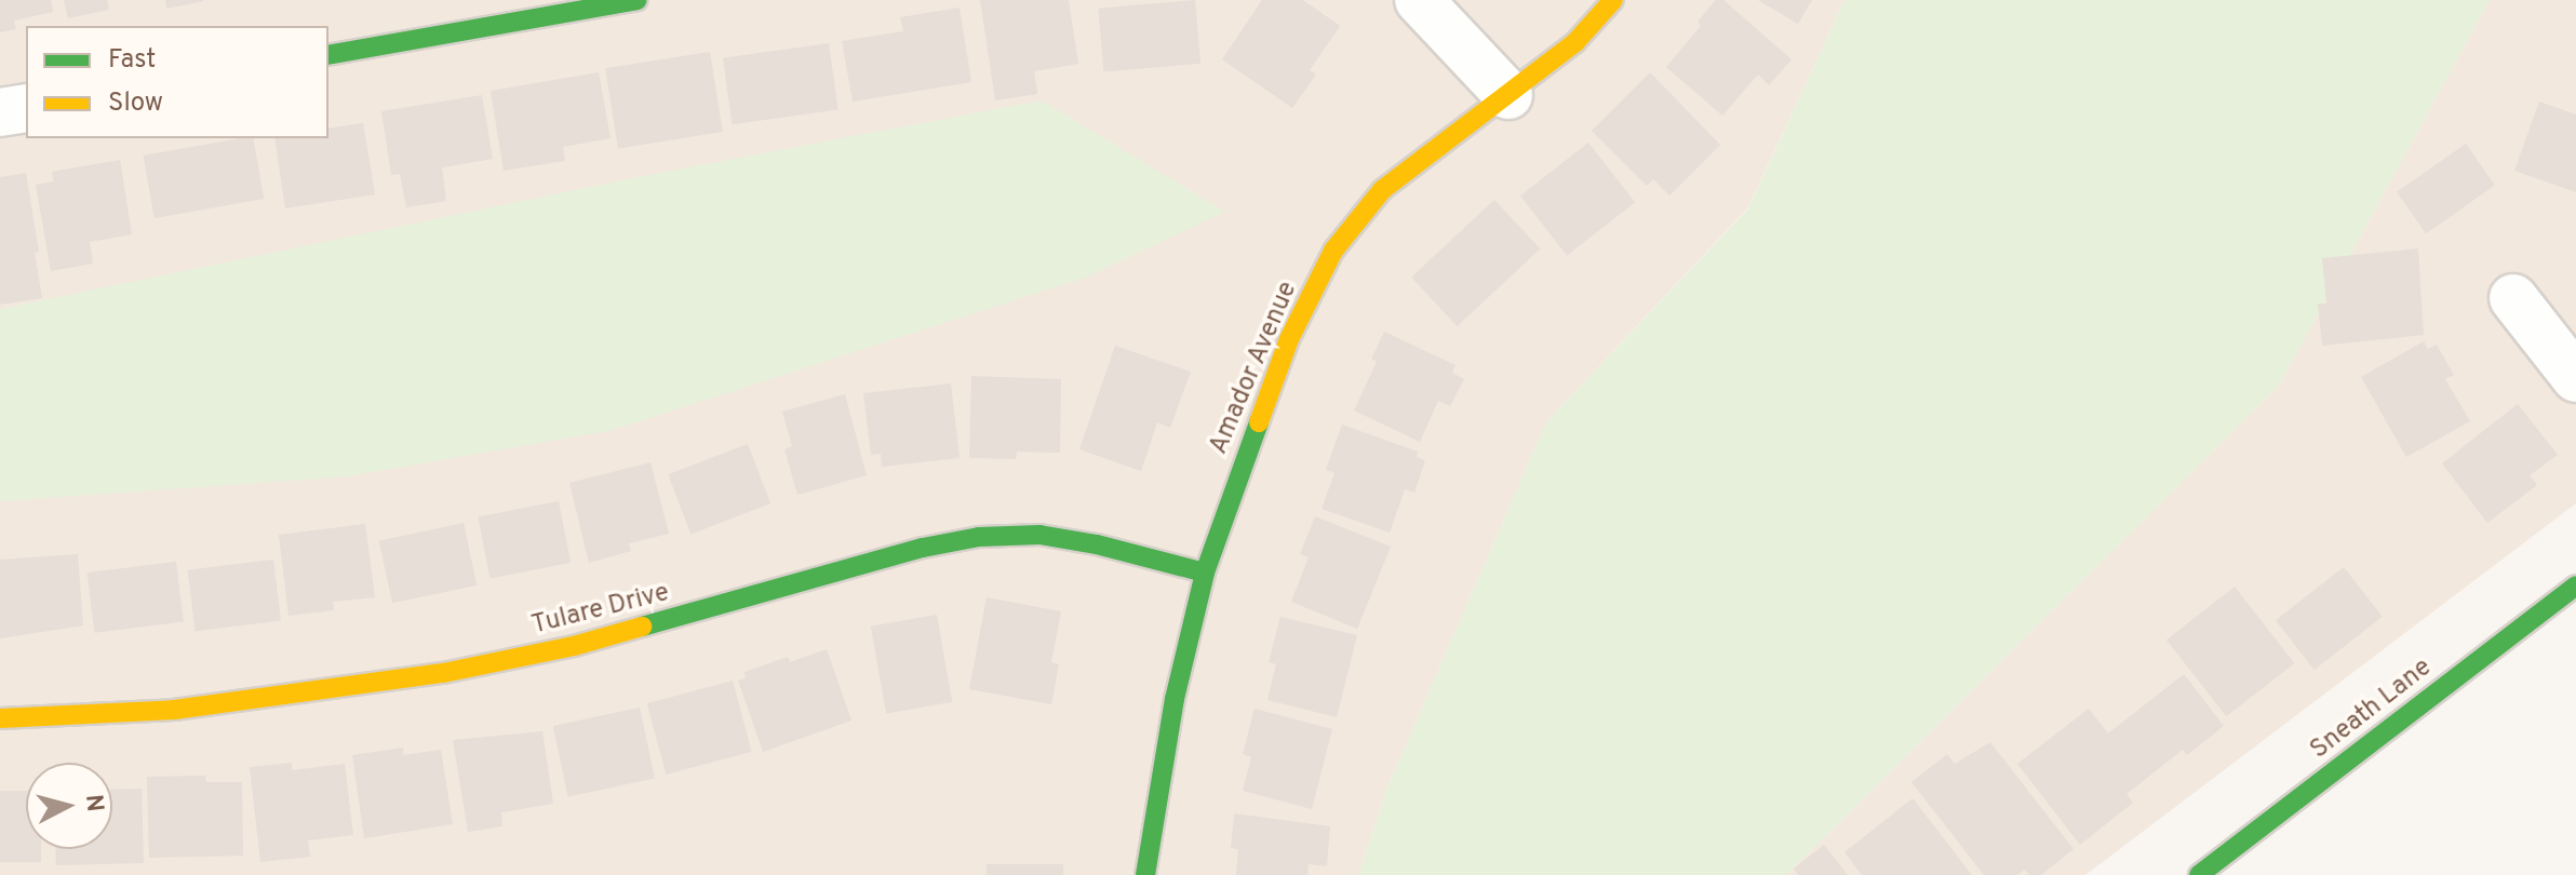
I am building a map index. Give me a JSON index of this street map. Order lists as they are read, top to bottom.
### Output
{
  "streets": {
    "street": ["Amador Avenue", "Tulare Drive", "Sneath Lane"]
  },
  "crossings": [
    ["Amador Avenue", "Tulare Drive"]
  ],
  "legend": ["Fast", "Slow"],
  "north": "right"
}
